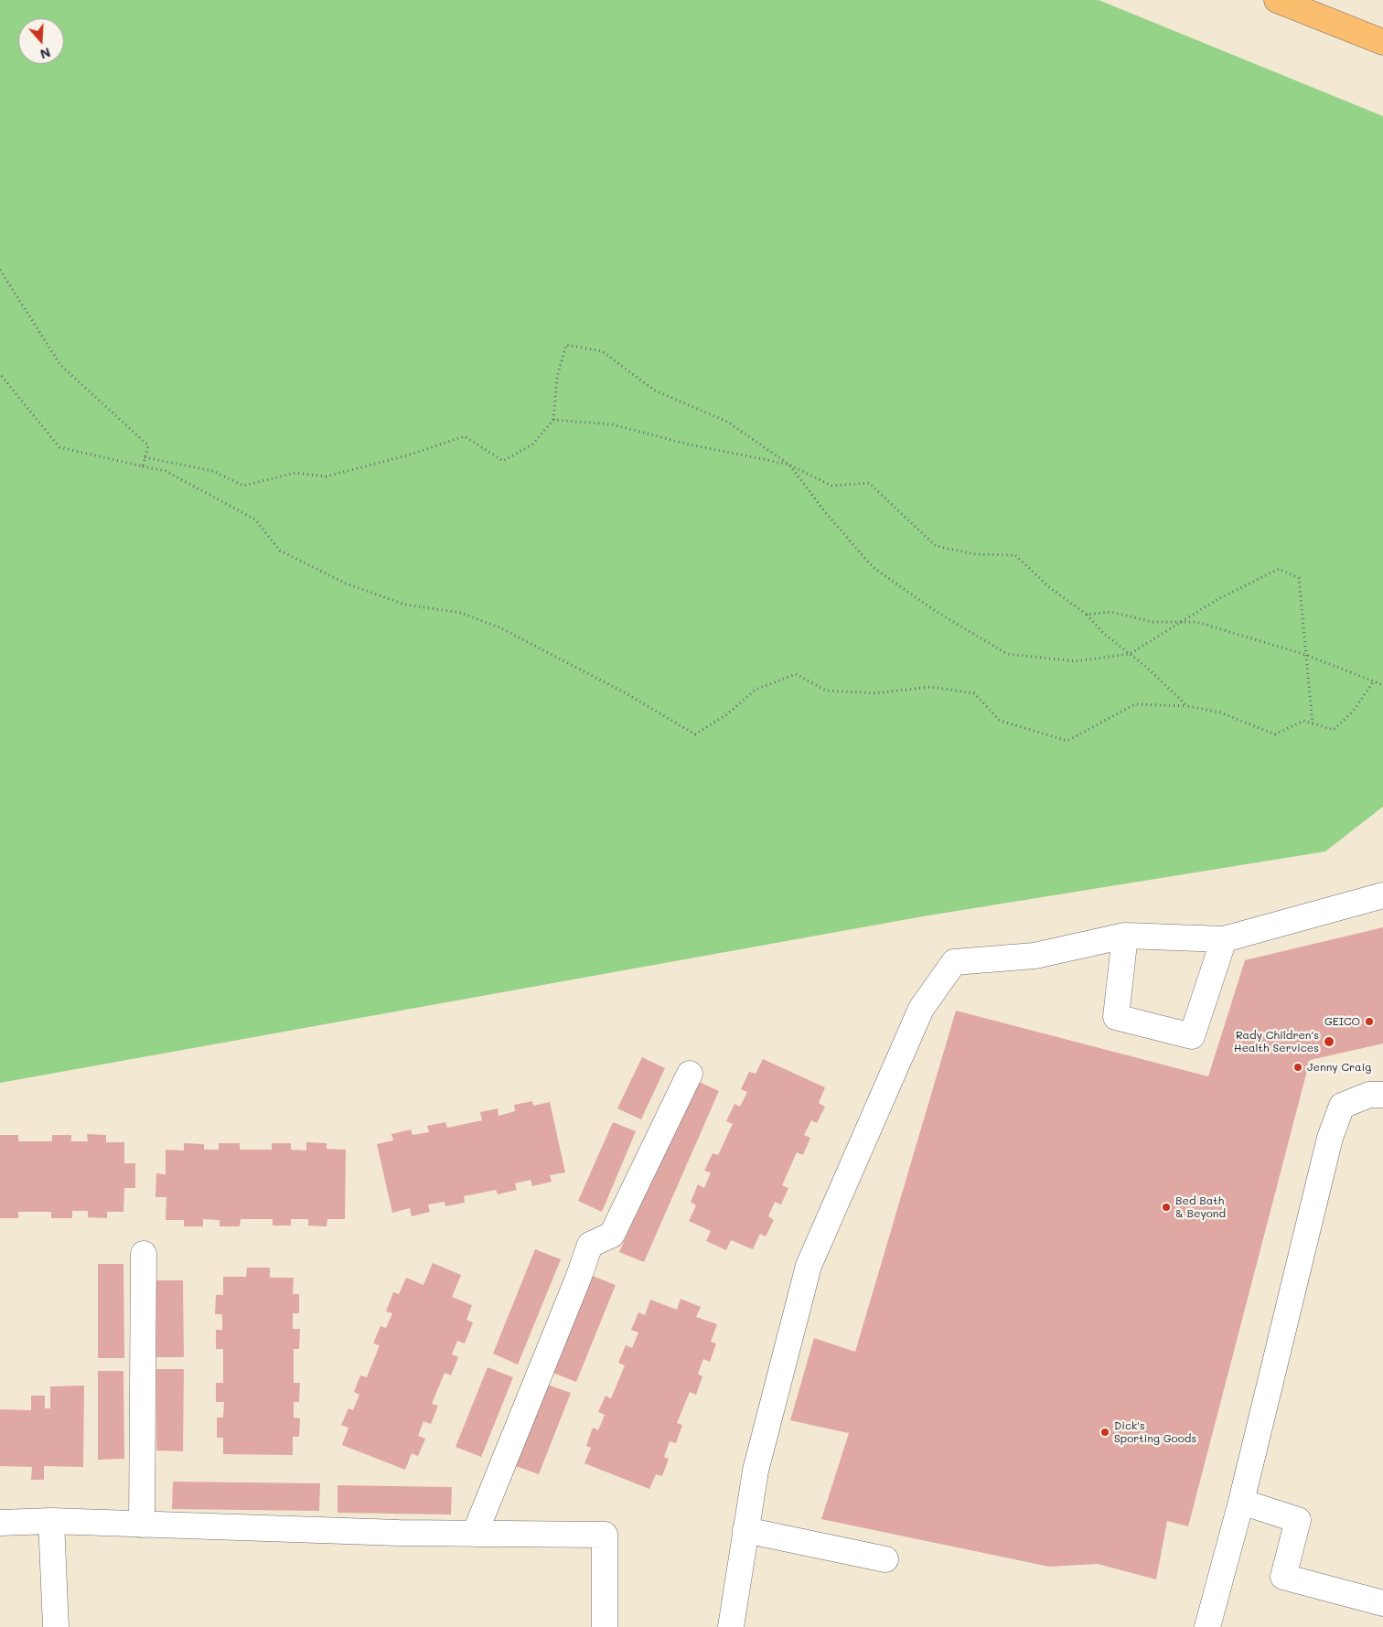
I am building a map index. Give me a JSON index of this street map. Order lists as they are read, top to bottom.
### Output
{
  "places": [
    "GEICO",
    "Rady Children's Health Services",
    "Jenny Craig",
    "Bed Bath & Beyond",
    "Dick's Sporting Goods"
  ],
  "north": "bottom"
}
